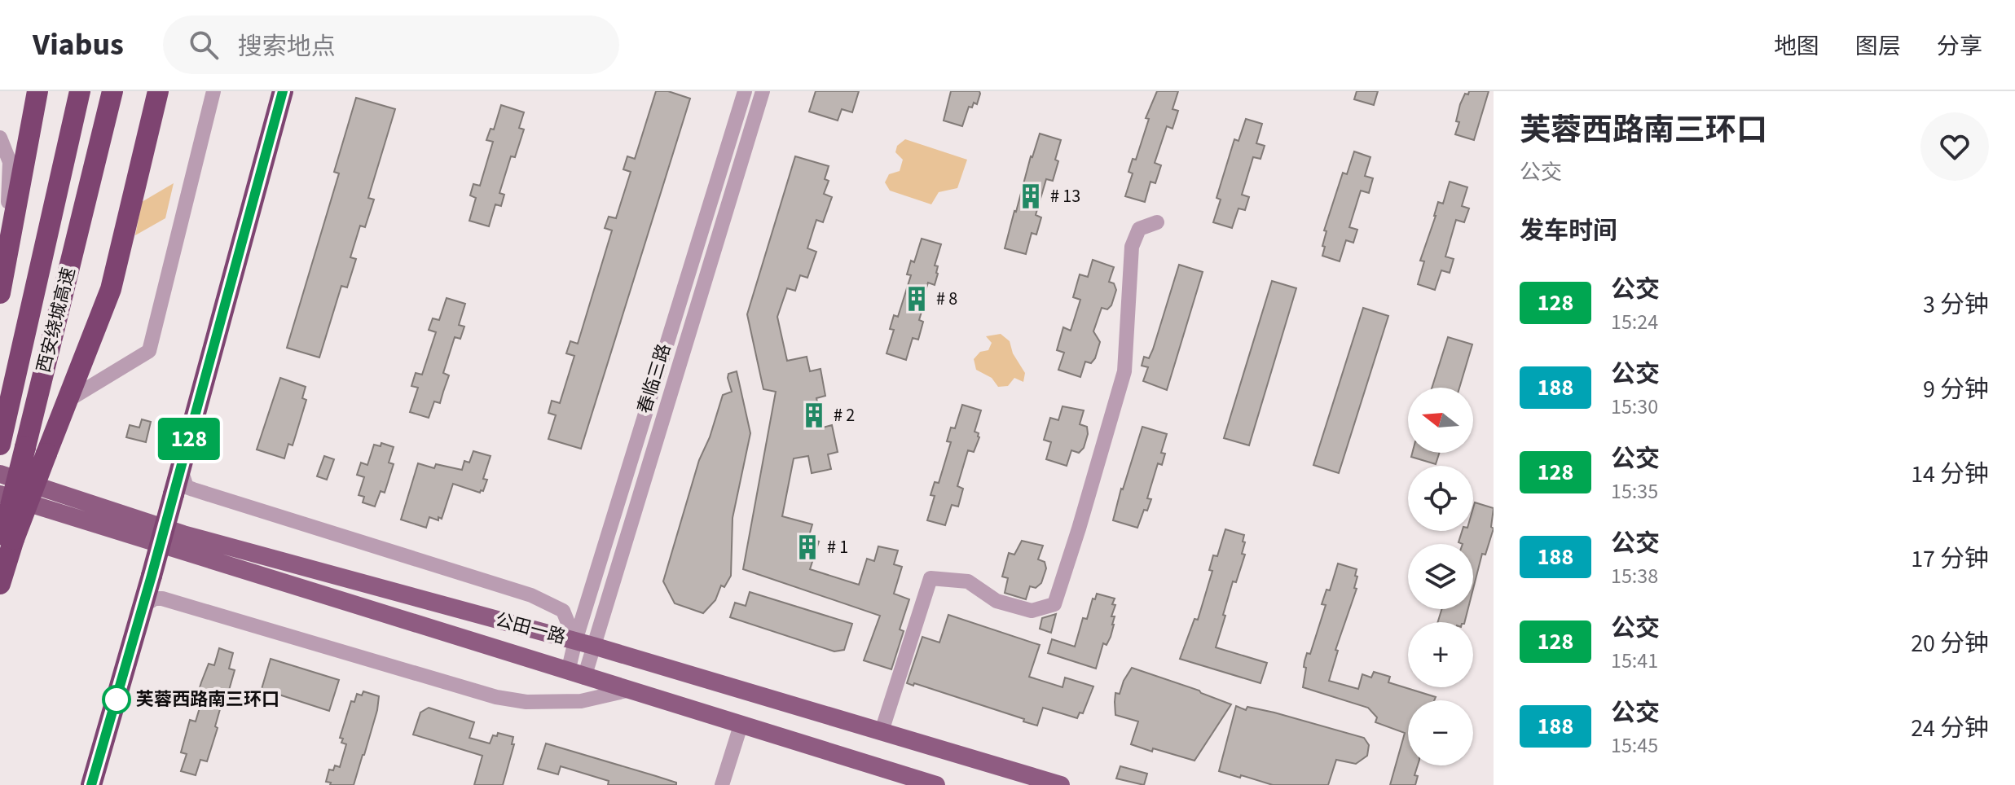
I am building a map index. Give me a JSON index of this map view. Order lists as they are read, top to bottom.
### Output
{
  "streets": {
    "highway": ["西安绕城高速"],
    "main road": ["公田一路"],
    "street": ["春临三路"]
  },
  "crossings": [
    ["春临三路", "公田一路"]
  ],
  "places": {
    "building": [
      "# 13",
      "# 8",
      "# 2",
      "# 1"
    ],
    "other": ["芙蓉西路南三环口"]
  },
  "lines": ["bus line 128"],
  "north": "left",
  "page": {
    "header": "Viabus",
    "search": "搜索地点",
    "nav": ["地图", "图层", "分享"],
    "on_map": "128",
    "heading": [
      ["芙蓉西路南三环口", "公交"],
      "发车时间"
    ],
    "list": [
      {
        "mark": "128",
        "name": "公交",
        "note": "15:24",
        "value": "3 分钟"
      },
      {
        "mark": "188",
        "name": "公交",
        "note": "15:30",
        "value": "9 分钟"
      },
      {
        "mark": "128",
        "name": "公交",
        "note": "15:35",
        "value": "14 分钟"
      },
      {
        "mark": "188",
        "name": "公交",
        "note": "15:38",
        "value": "17 分钟"
      },
      {
        "mark": "128",
        "name": "公交",
        "note": "15:41",
        "value": "20 分钟"
      },
      {
        "mark": "188",
        "name": "公交",
        "note": "15:45",
        "value": "24 分钟"
      }
    ],
    "map_buttons": ["+", "−"]
  }
}
